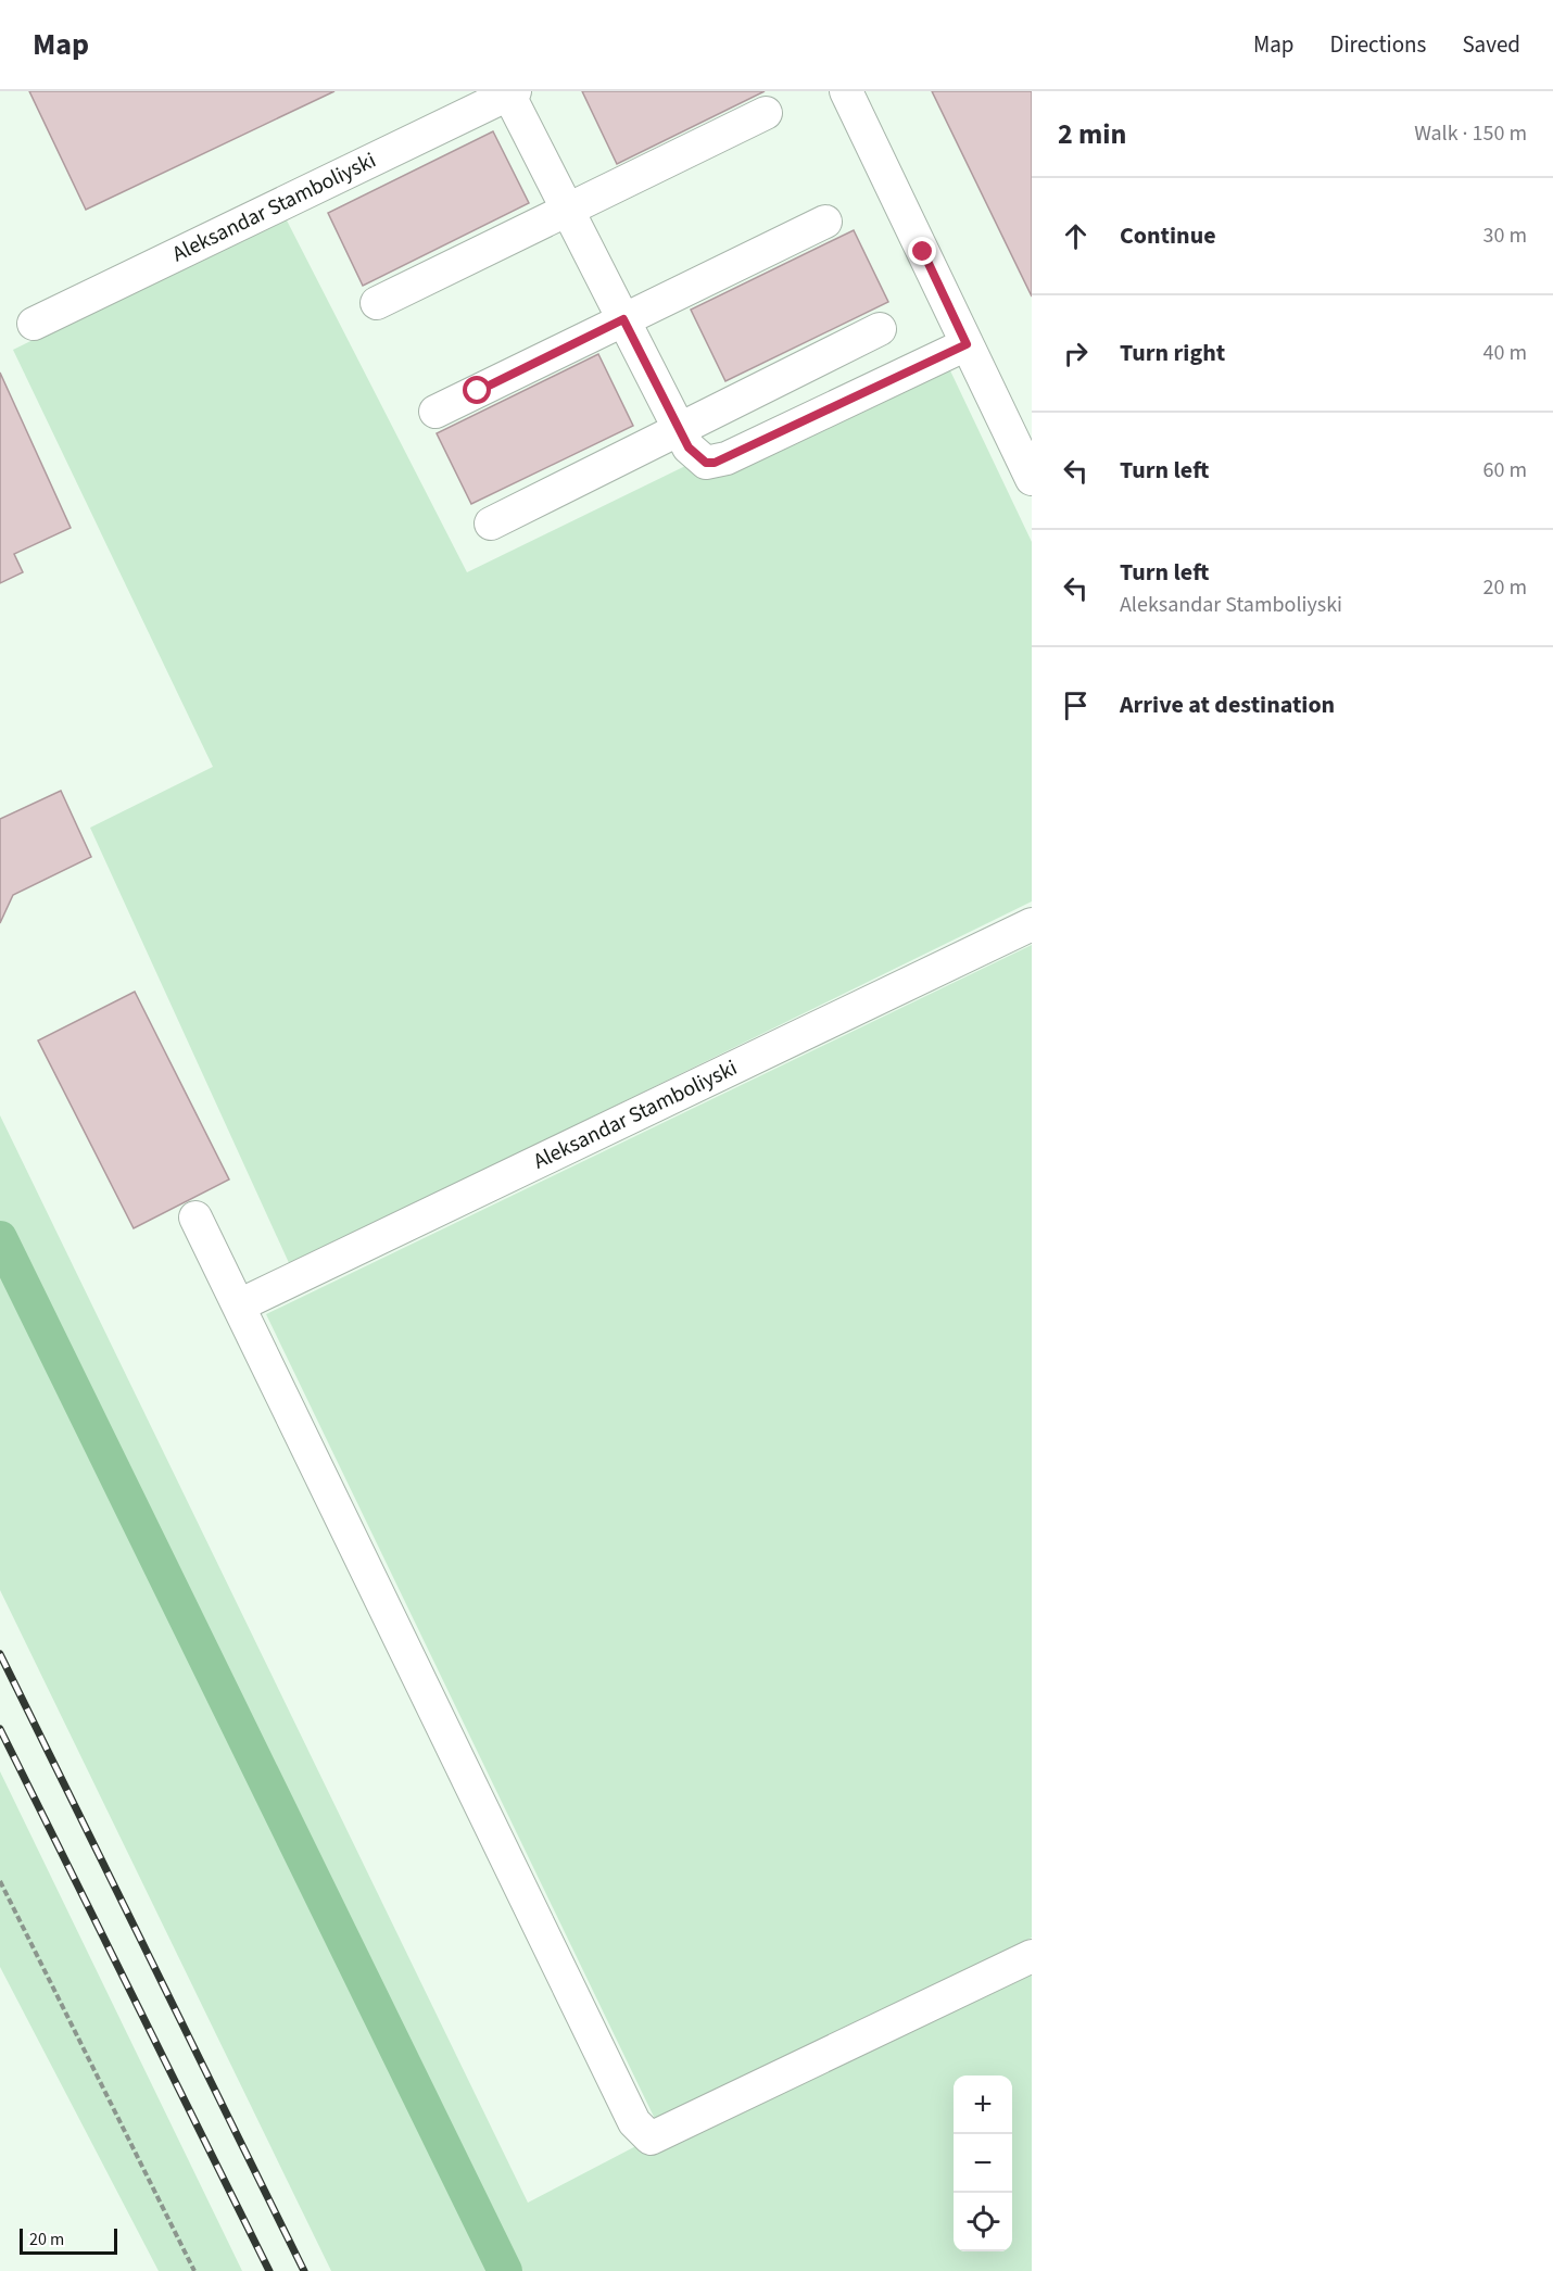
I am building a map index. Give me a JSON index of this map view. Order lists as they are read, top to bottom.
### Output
{
  "streets": {
    "street": ["Aleksandar Stamboliyski"]
  },
  "scale_bar": "20 m",
  "page": {
    "header": "Map",
    "nav": ["Map", "Directions", "Saved"],
    "heading": ["2 min", "Walk · 150 m"],
    "list": [
      ["Continue", "30 m"],
      ["Turn right", "40 m"],
      ["Turn left", "60 m"],
      ["Turn left", "Aleksandar Stamboliyski", "20 m"],
      "Arrive at destination"
    ],
    "map_buttons": ["+", "−"],
    "scale": "20 m"
  }
}
